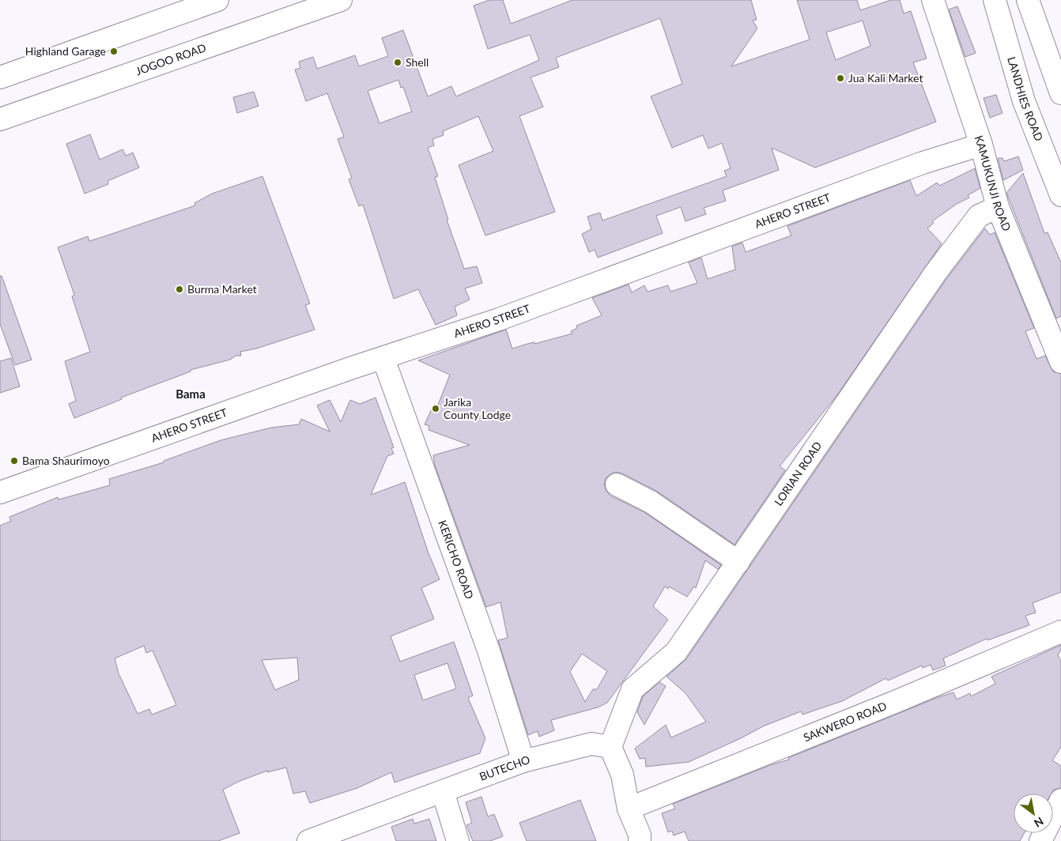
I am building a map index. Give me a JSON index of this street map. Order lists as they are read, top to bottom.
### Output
{
  "streets": {
    "street": [
      "JOGOO ROAD",
      "LANDHIES ROAD",
      "KAMUKUNJI ROAD",
      "AHERO STREET",
      "LORIAN ROAD",
      "KERICHO ROAD",
      "SAKWERO ROAD",
      "BUTECHO"
    ]
  },
  "crossings": [
    ["KAMUKUNJI ROAD", "AHERO STREET"],
    ["KAMUKUNJI ROAD", "LORIAN ROAD"],
    ["AHERO STREET", "KERICHO ROAD"],
    ["LORIAN ROAD", "BUTECHO"],
    ["KERICHO ROAD", "BUTECHO"]
  ],
  "districts": ["Bama"],
  "places": [
    "Highland Garage",
    "Shell",
    "Jua Kali Market",
    "Burma Market",
    "Jarika County Lodge",
    "Bama Shaurimoyo"
  ],
  "north": "bottom right"
}
